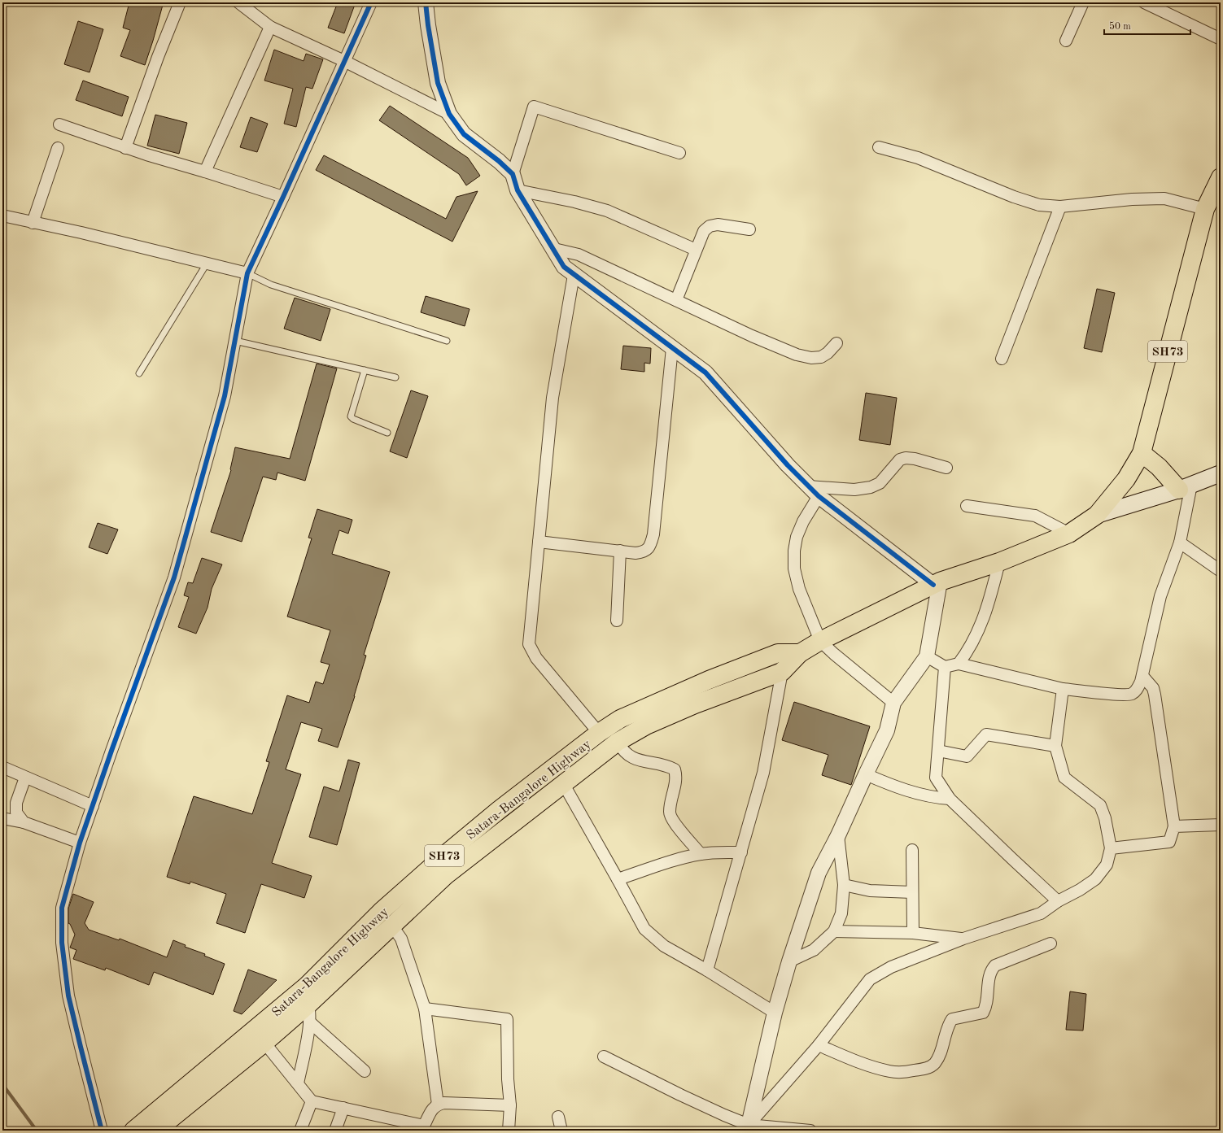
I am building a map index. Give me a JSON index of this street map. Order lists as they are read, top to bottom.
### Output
{
  "streets": {
    "main road": ["SH73", "Satara-Bangalore Highway"]
  },
  "scale_bar": "50 m"
}
